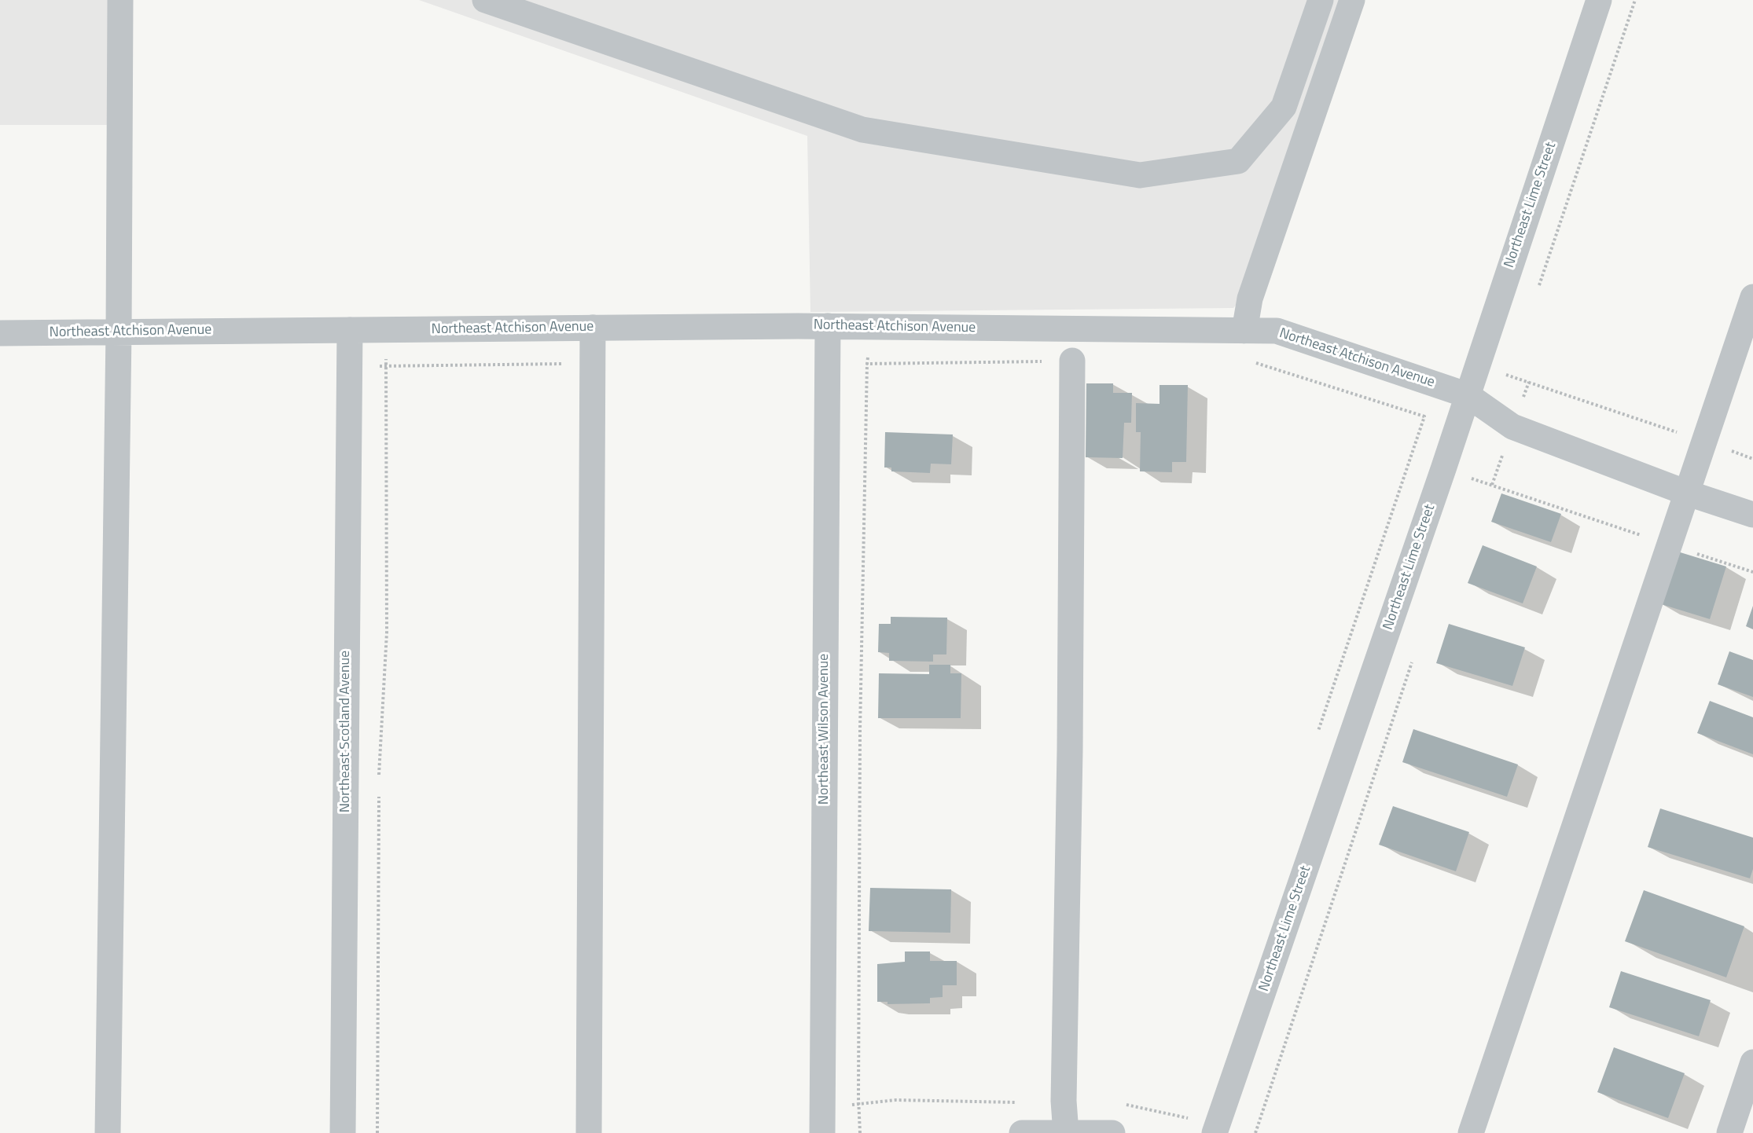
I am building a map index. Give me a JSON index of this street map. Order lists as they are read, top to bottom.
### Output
{
  "streets": {
    "street": [
      "Northeast Lime Street",
      "Northeast Atchison Avenue",
      "Northeast Wilson Avenue",
      "Northeast Scotland Avenue"
    ]
  },
  "crossings": [
    ["Northeast Lime Street", "Northeast Atchison Avenue"],
    ["Northeast Atchison Avenue", "Northeast Wilson Avenue"],
    ["Northeast Atchison Avenue", "Northeast Scotland Avenue"]
  ]
}
